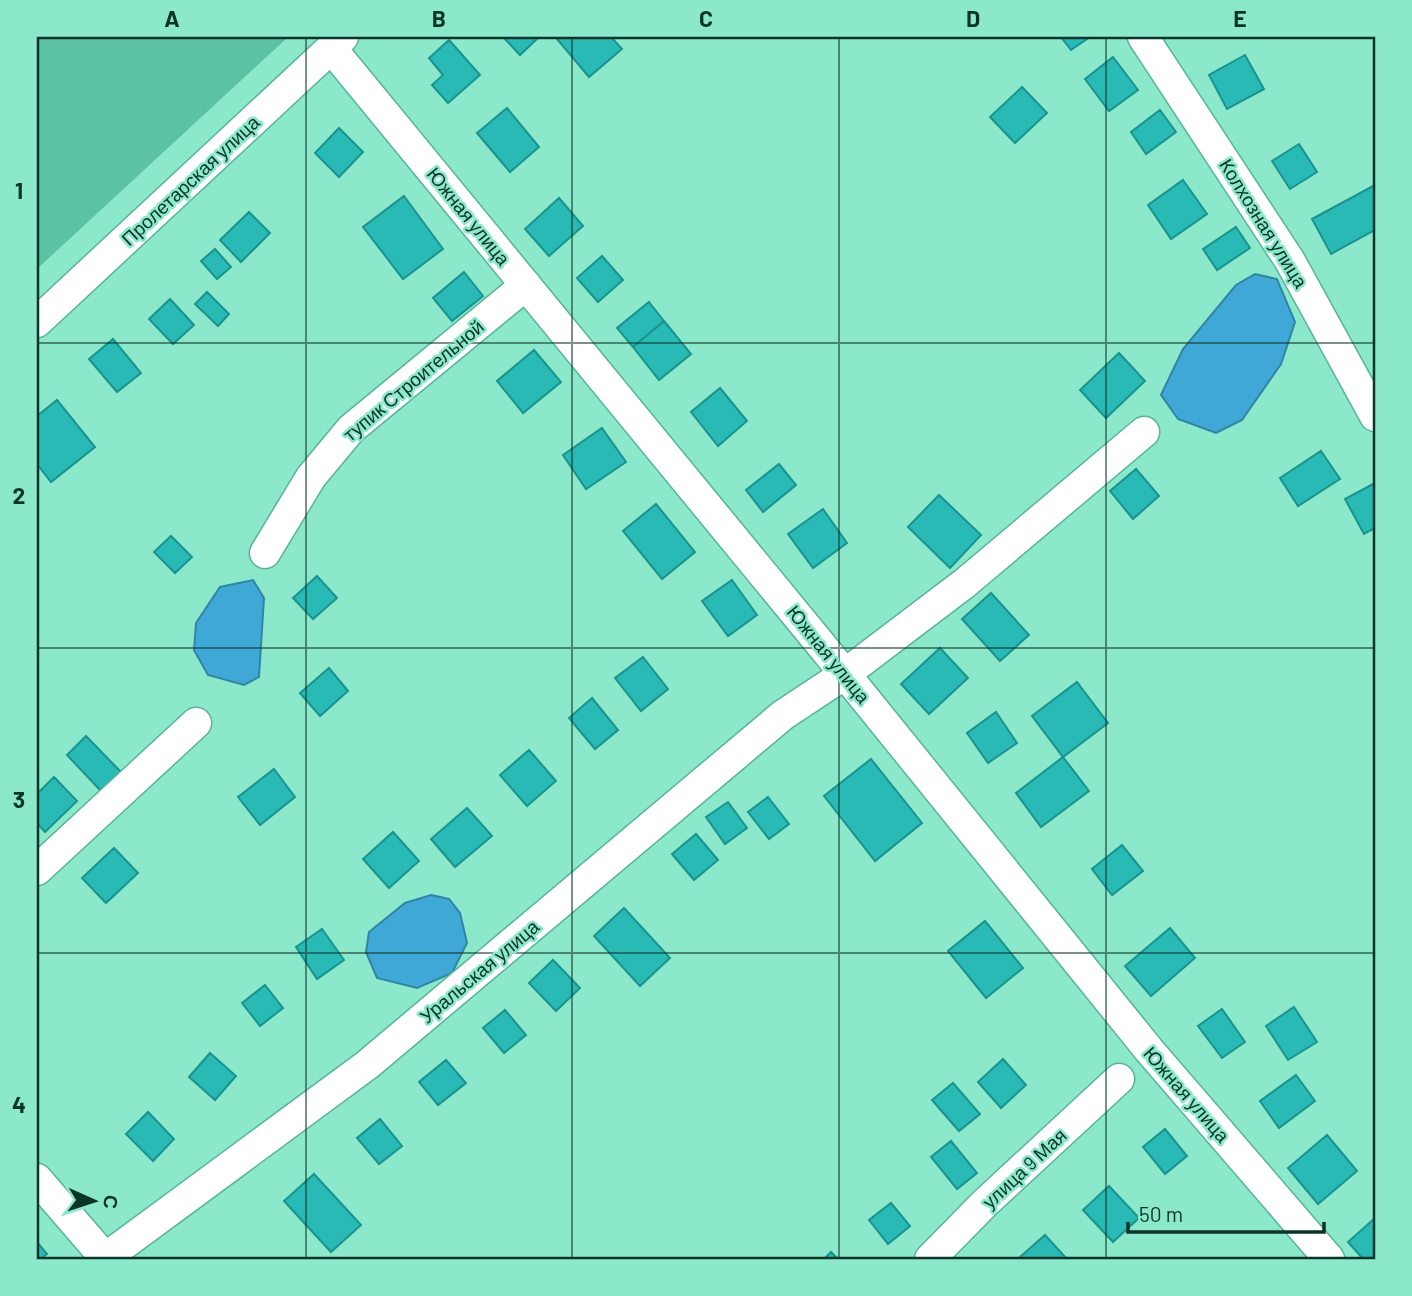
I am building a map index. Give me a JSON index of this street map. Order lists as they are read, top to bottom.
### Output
{
  "streets": {
    "street": [
      "Пролетарская улица",
      "Южная улица",
      "Колхозная улица",
      "тупик Строительной",
      "Уральская улица",
      "улица 9 Мая"
    ]
  },
  "crossings": [
    ["Пролетарская улица", "Южная улица"],
    ["Южная улица", "тупик Строительной"],
    ["Южная улица", "Уральская улица"]
  ],
  "scale_bar": "50 m",
  "north": "right",
  "grid": {
    "columns": [
      "A",
      "B",
      "C",
      "D",
      "E"
    ],
    "rows": [
      "1",
      "2",
      "3",
      "4"
    ]
  }
}
